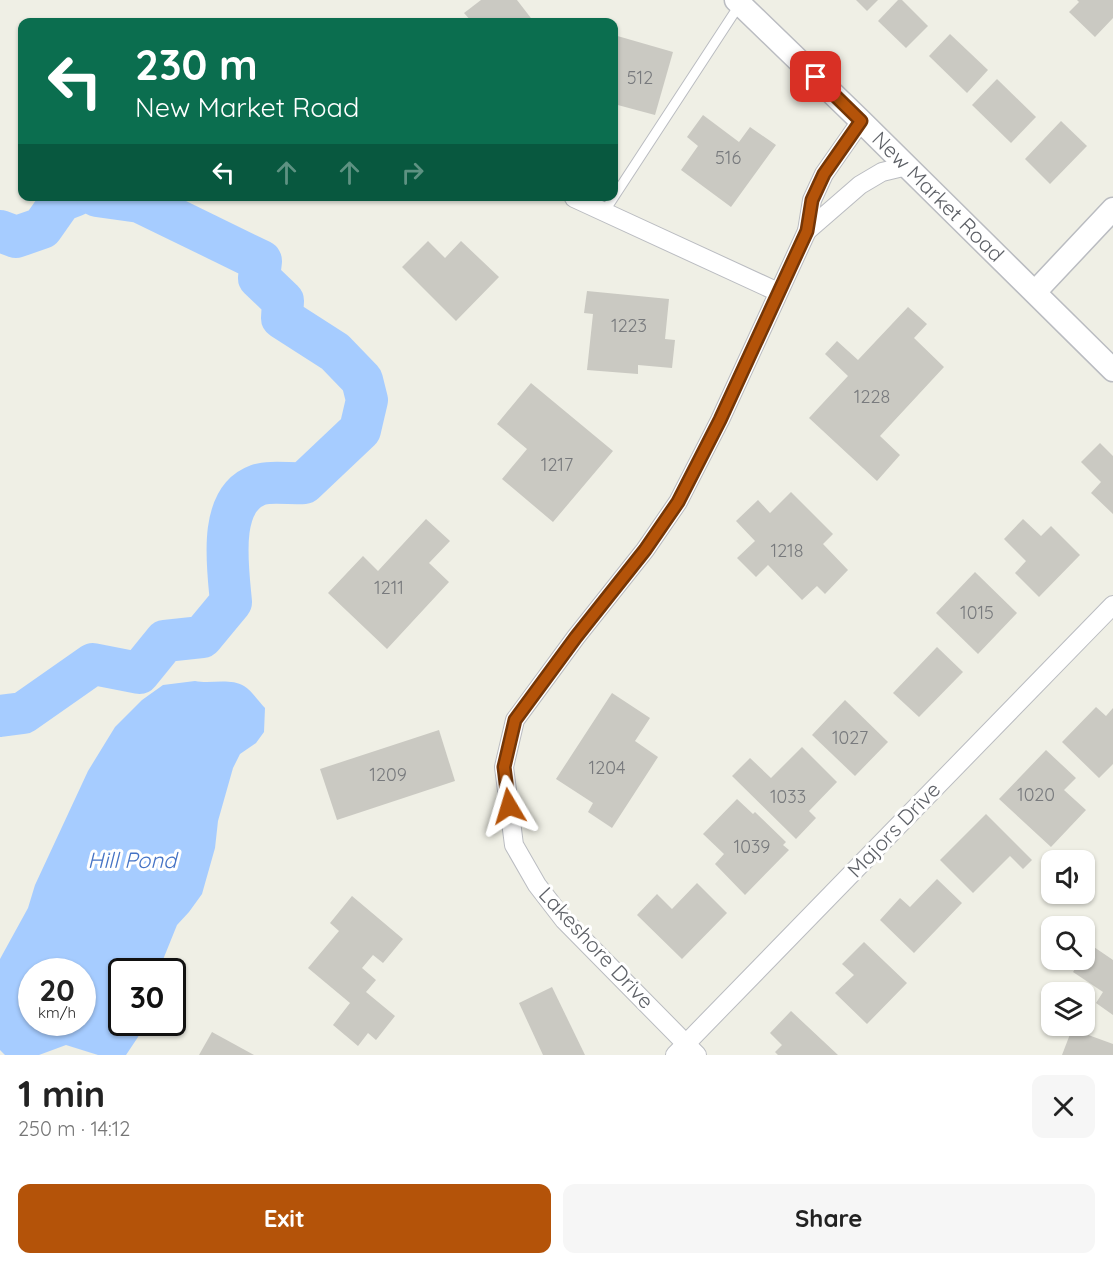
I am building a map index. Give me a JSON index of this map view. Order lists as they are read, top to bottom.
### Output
{
  "streets": {
    "street": ["New Market Road", "Majors Drive", "Lakeshore Drive"]
  },
  "crossings": [
    ["New Market Road", "Lakeshore Drive"],
    ["Majors Drive", "Lakeshore Drive"]
  ],
  "water": ["Hill Pond"],
  "house_numbers": [
    "512",
    "516",
    "1223",
    "1228",
    "1217",
    "1218",
    "1211",
    "1015",
    "1027",
    "1204",
    "1209",
    "1020",
    "1033",
    "1039"
  ],
  "page": {
    "turn": ["230 m", "New Market Road"],
    "speed": "20 km/h",
    "limit": "30",
    "heading": ["1 min", "250 m · 14:12"],
    "buttons": ["Exit", "Share"]
  }
}
